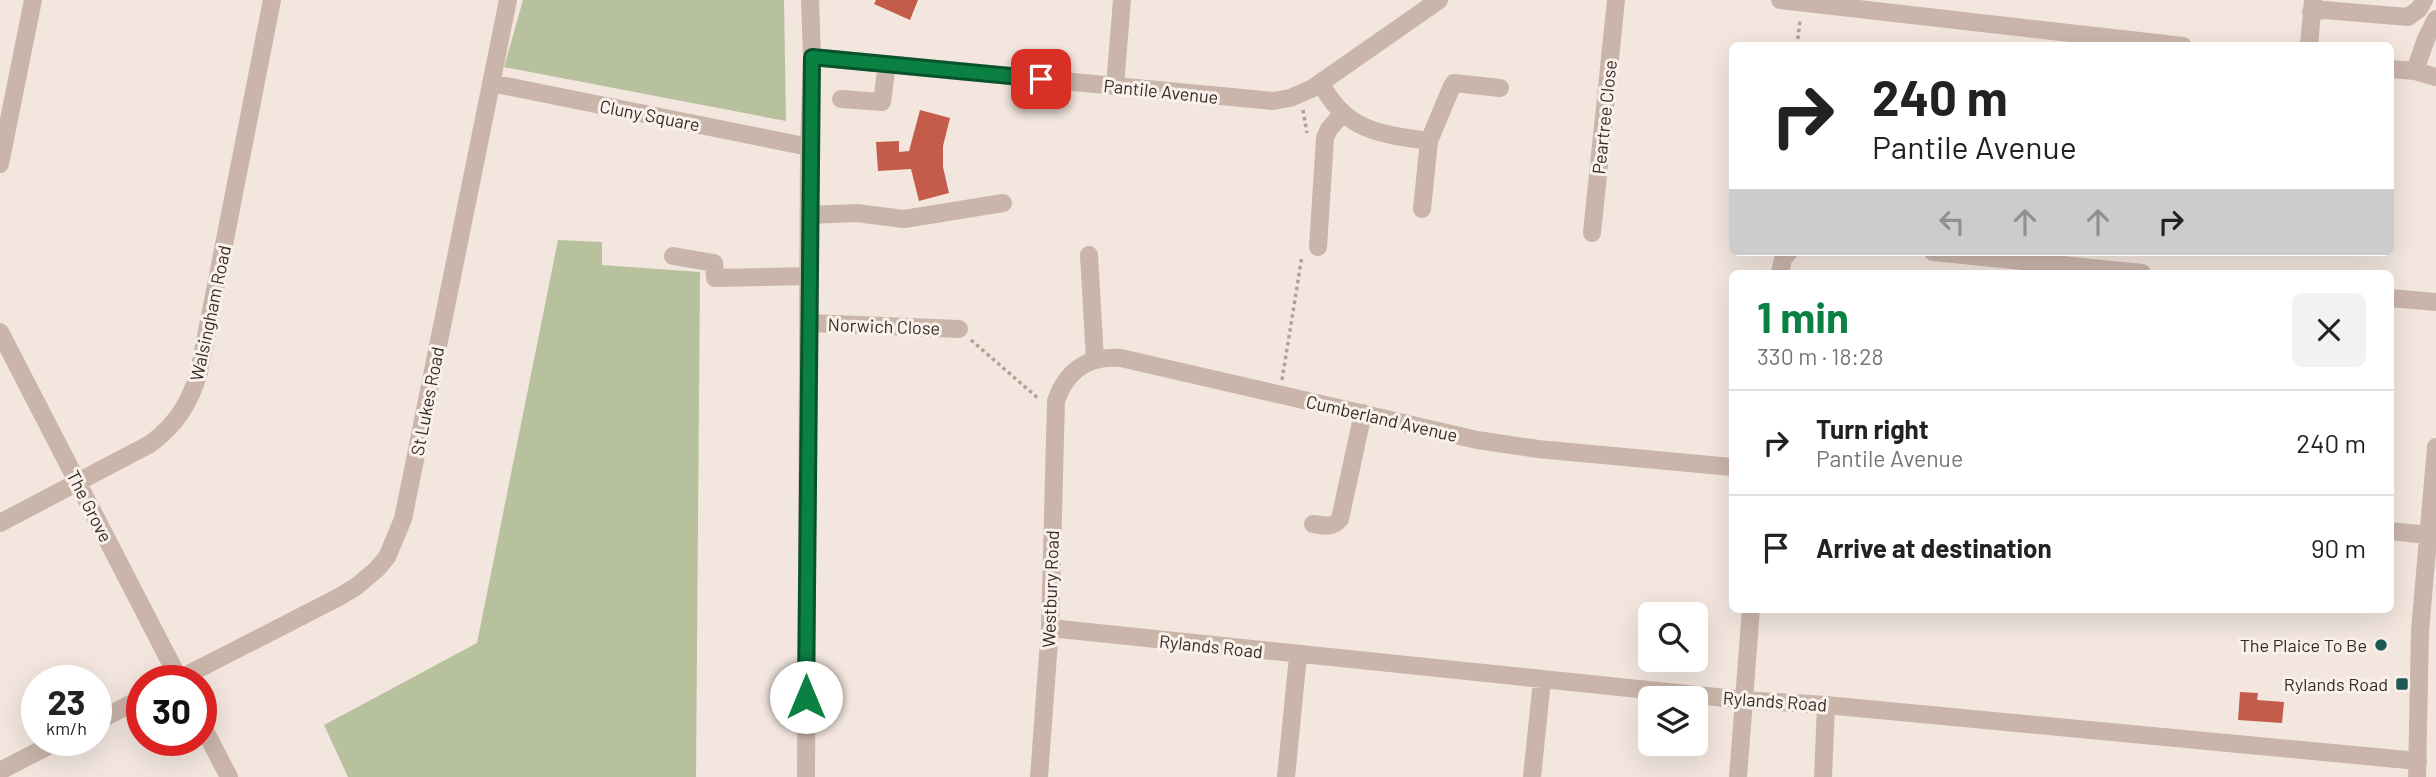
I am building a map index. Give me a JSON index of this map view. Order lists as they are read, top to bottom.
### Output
{
  "streets": {
    "street": [
      "Pantile Avenue",
      "Cluny Square",
      "Peartree Close",
      "Walsingham Road",
      "Norwich Close",
      "St Lukes Road",
      "Cumberland Avenue",
      "The Grove",
      "Westbury Road",
      "Rylands Road"
    ]
  },
  "crossings": [
    ["Cluny Square", "St Lukes Road"],
    ["Walsingham Road", "The Grove"],
    ["Westbury Road", "Rylands Road"]
  ],
  "places": {
    "other": ["The Plaice To Be"],
    "transit": ["Rylands Road"]
  },
  "page": {
    "turn": ["240 m", "Pantile Avenue"],
    "heading": ["1 min", "330 m · 18:28"],
    "list": [
      {
        "name": "Turn right",
        "note": "Pantile Avenue",
        "value": "240 m"
      },
      {
        "name": "Arrive at destination",
        "value": "90 m"
      }
    ],
    "speed": "23 km/h",
    "limit": "30"
  }
}
